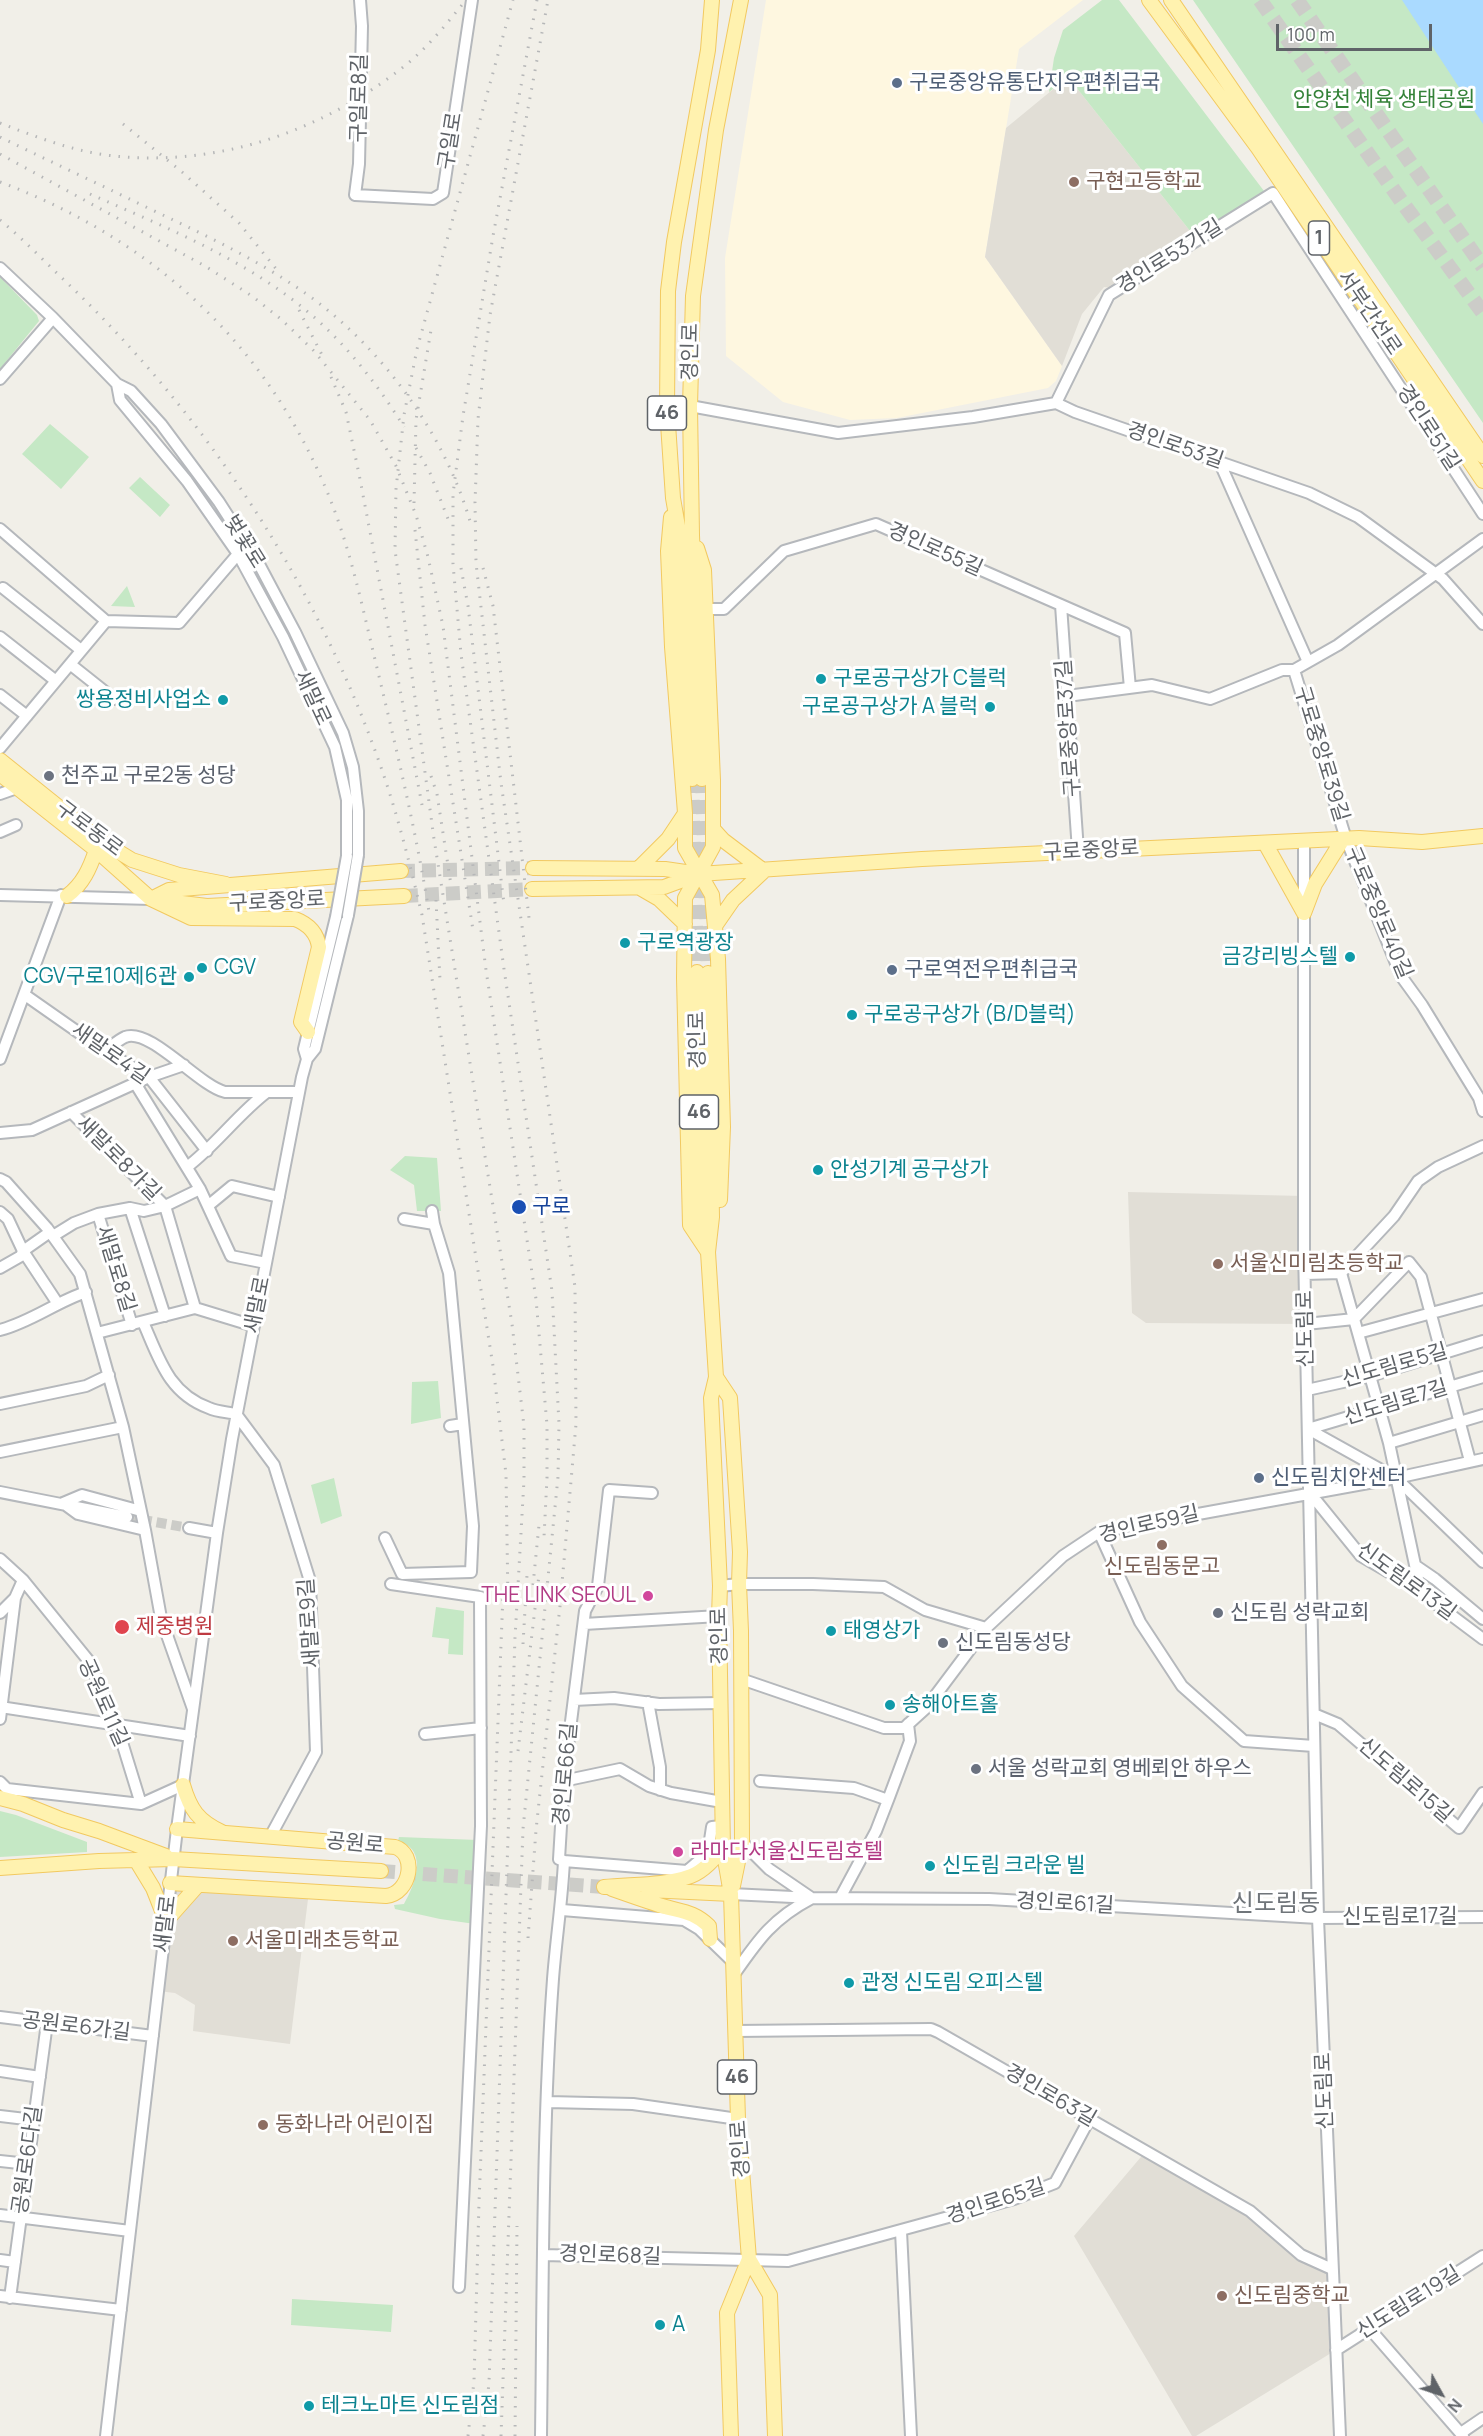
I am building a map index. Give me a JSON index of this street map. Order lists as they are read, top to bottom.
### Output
{
  "streets": {
    "main road": [
      "1",
      "서부간선로",
      "경인로",
      "46",
      "구로동로",
      "구로중앙로",
      "공원로"
    ],
    "street": [
      "구일로8길",
      "구일로",
      "경인로53가길",
      "경인로51길",
      "경인로53길",
      "벚꽃로",
      "경인로55길",
      "새말로",
      "구로중앙로37길",
      "구로중앙로39길",
      "구로중앙로40길",
      "새말로4길",
      "새말로8가길",
      "새말로8길",
      "신도림로",
      "신도림로5길",
      "신도림로7길",
      "경인로59길",
      "신도림로13길",
      "새말로9길",
      "공원로11길",
      "경인로66길",
      "신도림로15길",
      "경인로61길",
      "신도림로17길",
      "공원로6가길",
      "경인로63길",
      "공원로6다길",
      "경인로65길",
      "경인로68길",
      "신도림로19길"
    ]
  },
  "crossings": [
    ["구일로8길", "구일로"],
    ["경인로53가길", "경인로51길"],
    ["경인로53가길", "경인로53길"],
    ["경인로", "경인로61길"],
    ["경인로", "경인로63길"],
    ["경인로", "경인로65길"],
    ["경인로", "경인로68길"],
    ["경인로53길", "구로중앙로39길"],
    ["벚꽃로", "새말로"],
    ["경인로55길", "구로중앙로37길"],
    ["경인로55길", "구로중앙로39길"],
    ["새말로", "구로동로"],
    ["새말로", "새말로9길"],
    ["새말로", "공원로"],
    ["새말로", "공원로6가길"],
    ["구로중앙로37길", "구로중앙로39길"],
    ["구로중앙로37길", "구로중앙로"],
    ["구로중앙로39길", "구로중앙로"],
    ["구로중앙로39길", "구로중앙로40길"],
    ["구로동로", "구로중앙로"],
    ["구로중앙로", "구로중앙로40길"],
    ["구로중앙로", "신도림로"],
    ["새말로8가길", "새말로8길"],
    ["신도림로", "신도림로5길"],
    ["신도림로", "신도림로7길"],
    ["신도림로", "경인로59길"],
    ["신도림로", "신도림로13길"],
    ["신도림로", "신도림로15길"],
    ["신도림로", "경인로61길"],
    ["신도림로", "신도림로17길"],
    ["신도림로", "경인로63길"],
    ["신도림로", "신도림로19길"],
    ["경인로59길", "신도림로13길"],
    ["새말로9길", "공원로"],
    ["경인로66길", "경인로68길"],
    ["경인로61길", "신도림로17길"],
    ["공원로6가길", "공원로6다길"],
    ["경인로63길", "경인로65길"],
    ["경인로65길", "경인로68길"]
  ],
  "districts": ["신도림동"],
  "parks": ["안양천 체육 생태공원"],
  "places": [
    "구로중앙유통단지우편취급국",
    "구현고등학교",
    "구로공구상가 C블럭",
    "쌍용정비사업소",
    "구로공구상가 A 블럭",
    "천주교 구로2동 성당",
    "구로역광장",
    "금강리빙스텔",
    "CGV",
    "구로역전우편취급국",
    "CGV구로10제6관",
    "구로공구상가 (B/D블럭)",
    "안성기계 공구상가",
    "구로",
    "서울신미림초등학교",
    "신도림치안센터",
    "신도림동문고",
    "THE LINK SEOUL",
    "신도림 성락교회",
    "제중병원",
    "태영상가",
    "신도림동성당",
    "송해아트홀",
    "서울 성락교회 영베뢰안 하우스",
    "라마다서울신도림호텔",
    "신도림 크라운 빌",
    "서울미래초등학교",
    "관정 신도림 오피스텔",
    "동화나라 어린이집",
    "신도림중학교",
    "A",
    "테크노마트 신도림점"
  ],
  "scale_bar": "100 m",
  "north": "bottom right"
}
